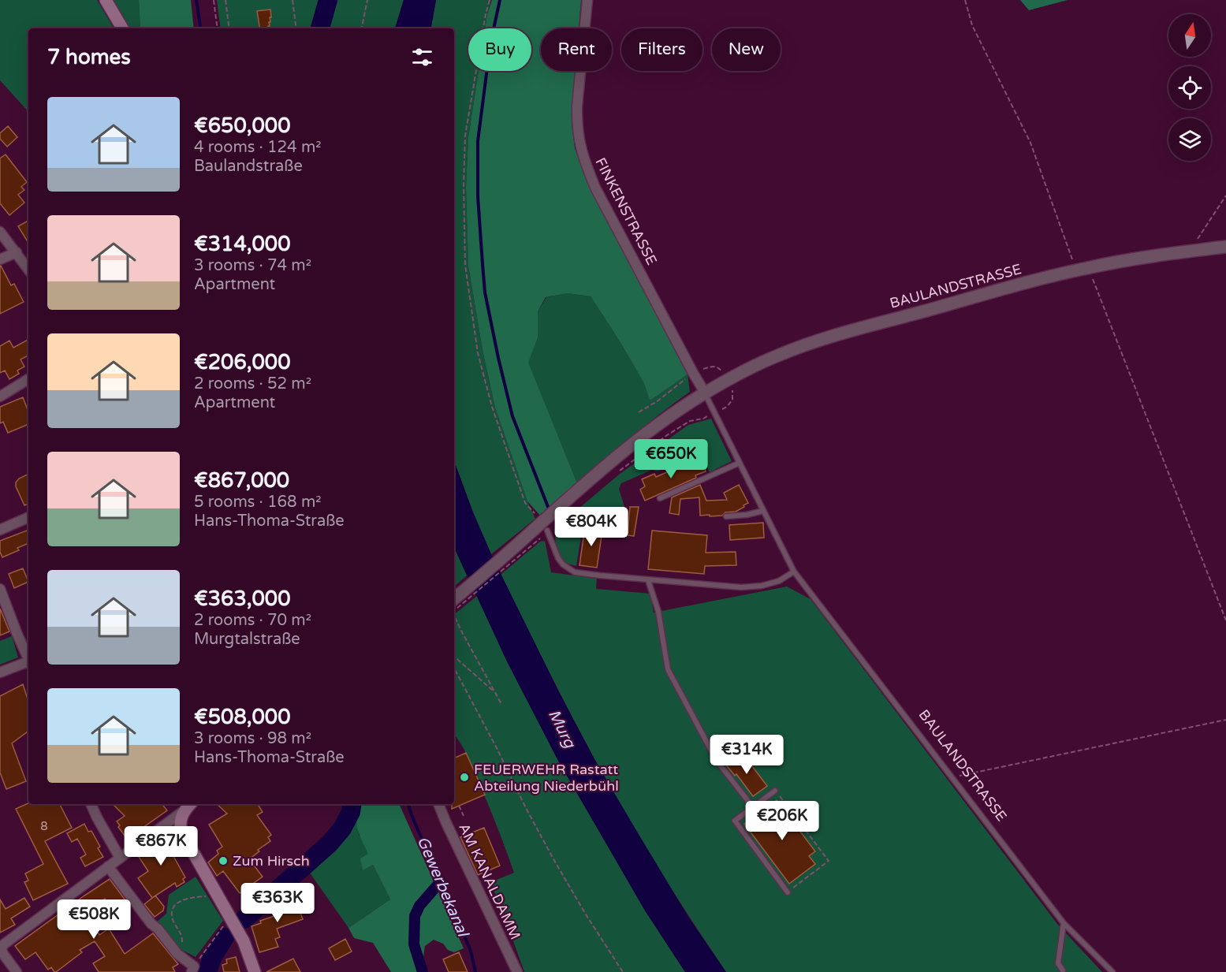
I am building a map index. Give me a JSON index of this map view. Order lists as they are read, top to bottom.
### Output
{
  "streets": {
    "street": ["FINKENSTRASSE", "BAULANDSTRASSE", "AM KANALDAMM"]
  },
  "crossings": [
    ["FINKENSTRASSE", "BAULANDSTRASSE"]
  ],
  "water": ["Murg", "Gewerbekanal"],
  "places": ["FEUERWEHR Rastatt Abteilung Niederbühl", "Zum Hirsch"],
  "house_numbers": ["8"],
  "north": "top",
  "page": {
    "chip": [
      "Buy",
      "Rent",
      "Filters",
      "New"
    ],
    "heading": "7 homes",
    "list": [
      {
        "name": "€650,000",
        "note": "4 rooms · 124 m² · Baulandstraße"
      },
      {
        "name": "€314,000",
        "note": "3 rooms · 74 m² · Apartment"
      },
      {
        "name": "€206,000",
        "note": "2 rooms · 52 m² · Apartment"
      },
      {
        "name": "€867,000",
        "note": "5 rooms · 168 m² · Hans-Thoma-Straße"
      },
      {
        "name": "€363,000",
        "note": "2 rooms · 70 m² · Murgtalstraße"
      },
      {
        "name": "€508,000",
        "note": "3 rooms · 98 m² · Hans-Thoma-Straße"
      }
    ],
    "price": [
      "€650K",
      "€804K",
      "€314K",
      "€206K",
      "€867K",
      "€363K",
      "€508K"
    ]
  }
}
